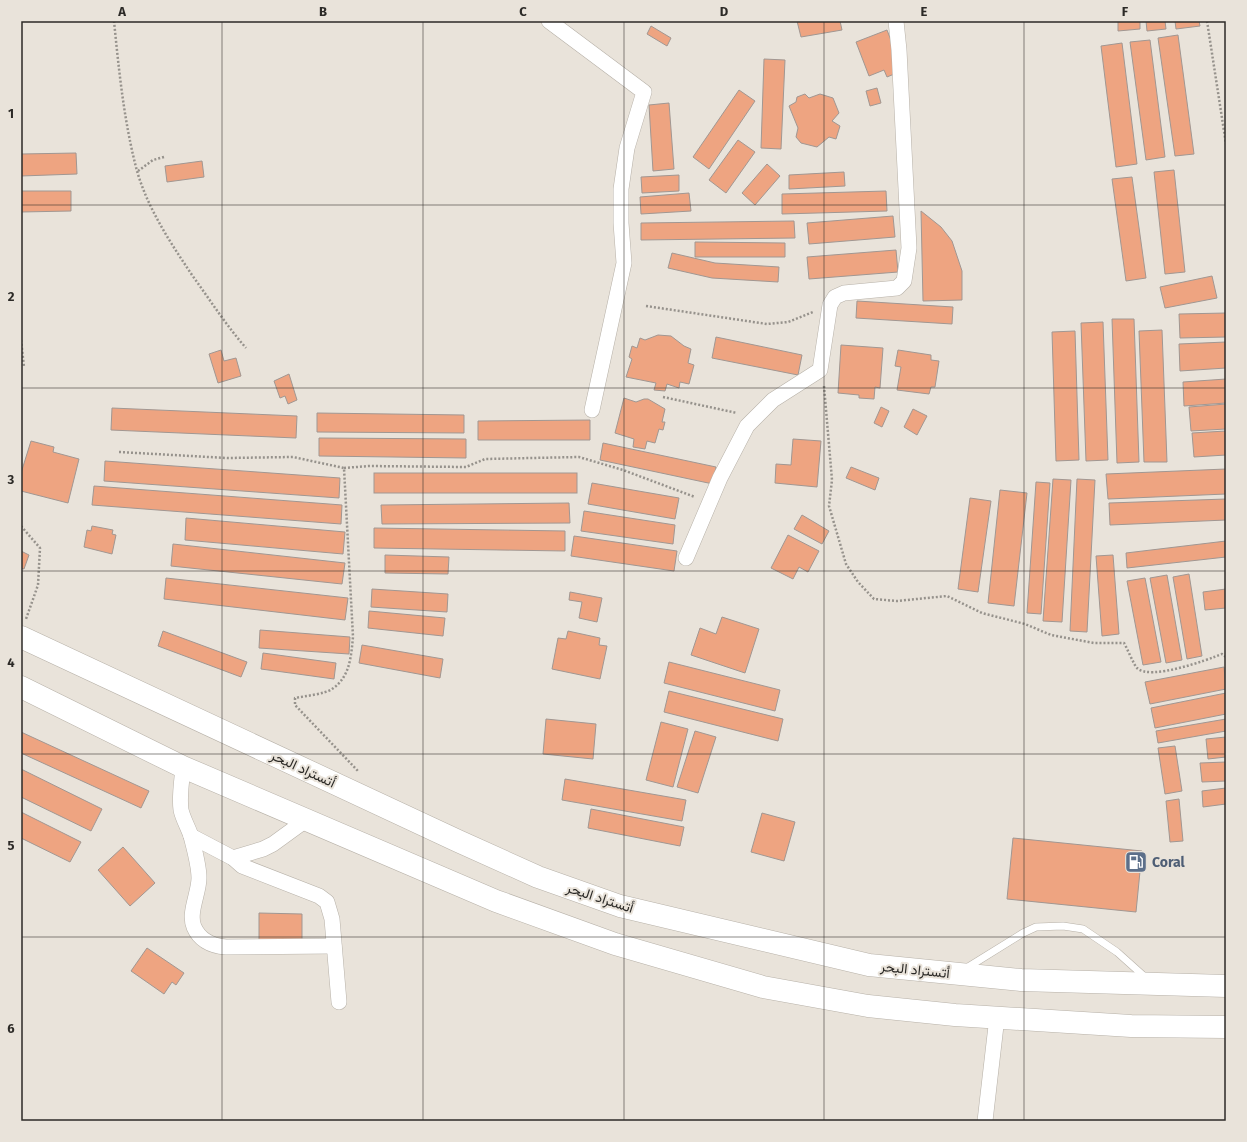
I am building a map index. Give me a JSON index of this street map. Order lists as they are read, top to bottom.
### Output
{
  "streets": {
    "highway": ["أتستراد البحر"]
  },
  "places": {
    "fuel station": ["Coral"]
  },
  "grid": {
    "columns": [
      "A",
      "B",
      "C",
      "D",
      "E",
      "F"
    ],
    "rows": [
      "1",
      "2",
      "3",
      "4",
      "5",
      "6"
    ]
  }
}
